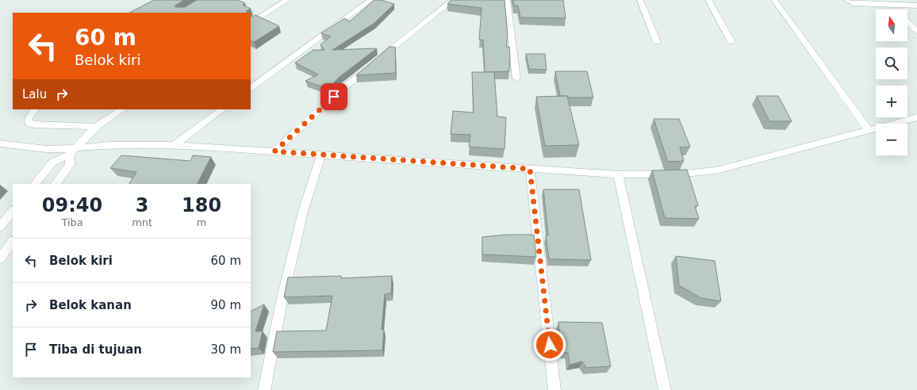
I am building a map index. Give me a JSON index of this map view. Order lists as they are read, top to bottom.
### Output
{
  "north": "top",
  "page": {
    "map_buttons": ["+", "−"],
    "turn": ["60 m", "Belok kiri"],
    "then": "Lalu",
    "eta": [
      "09:40",
      "Tiba",
      "3",
      "mnt",
      "180",
      "m"
    ],
    "list": [
      {
        "name": "Belok kiri",
        "value": "60 m"
      },
      {
        "name": "Belok kanan",
        "value": "90 m"
      },
      {
        "name": "Tiba di tujuan",
        "value": "30 m"
      }
    ]
  }
}
